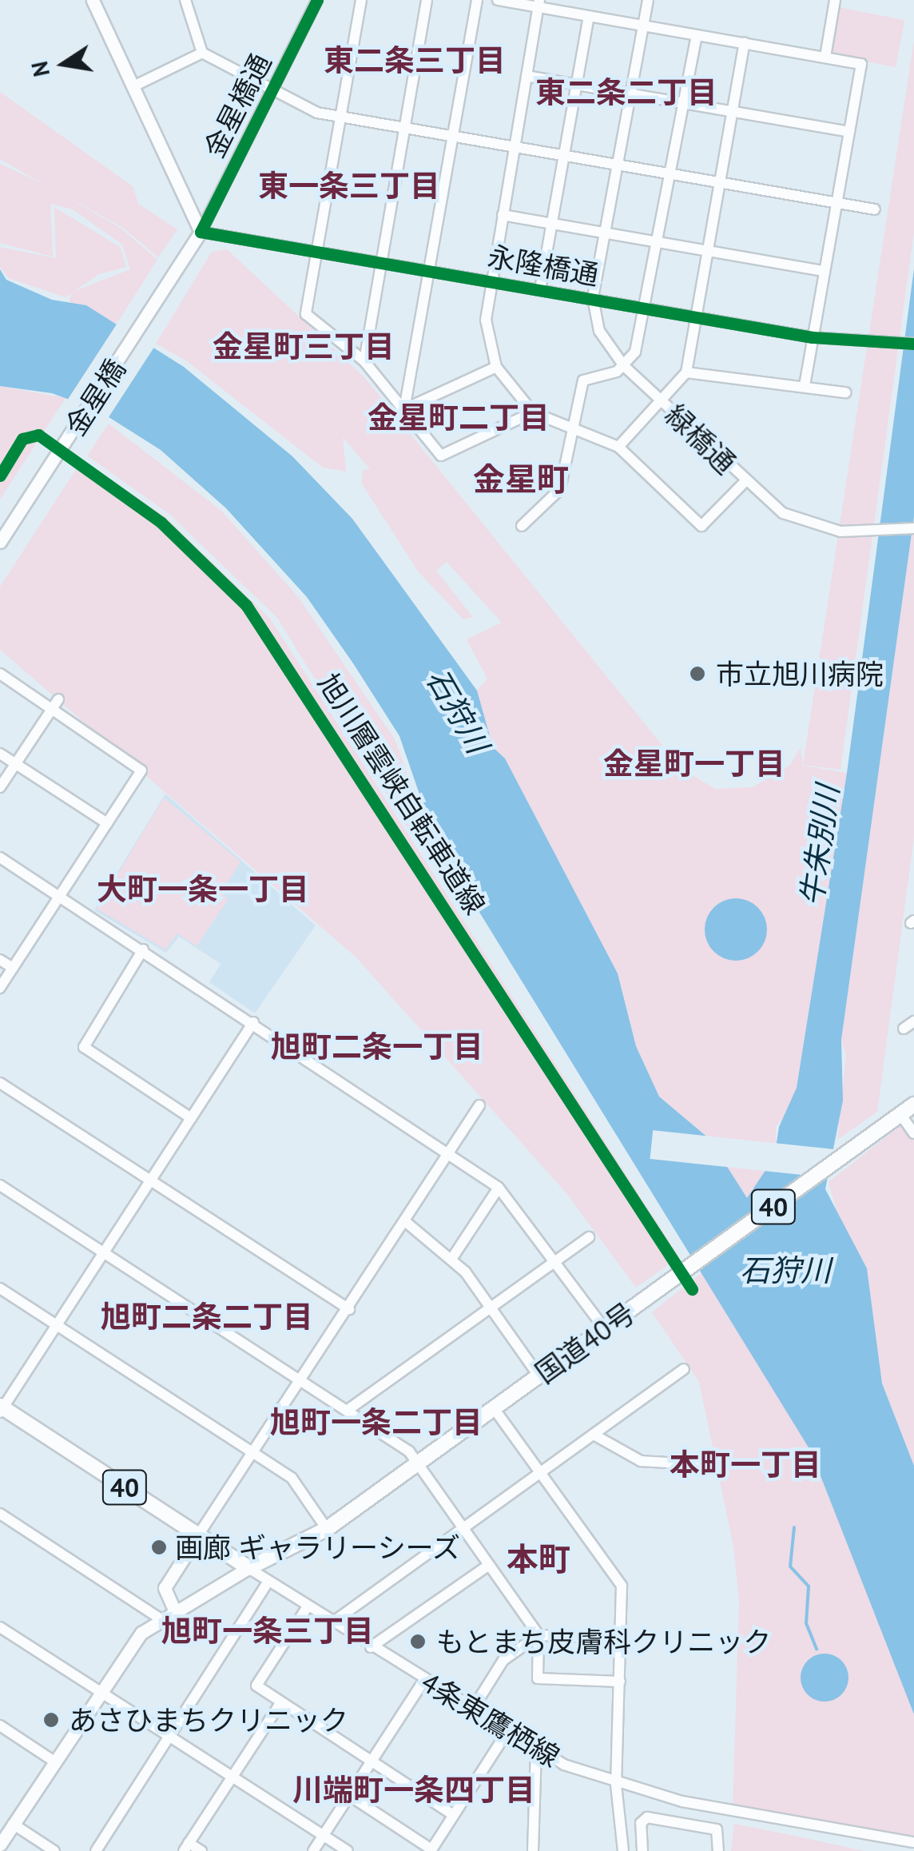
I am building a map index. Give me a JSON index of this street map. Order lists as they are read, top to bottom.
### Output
{
  "streets": {
    "highway": ["40", "国道40号"],
    "main road": ["金星橋"],
    "street": [
      "金星橋通",
      "永隆橋通",
      "緑橋通",
      "4条東鷹栖線"
    ],
    "cycle path": ["旭川層雲峡自転車道線"]
  },
  "crossings": [
    ["金星橋通", "永隆橋通"],
    ["金星橋通", "金星橋"],
    ["永隆橋通", "金星橋"],
    ["永隆橋通", "緑橋通"],
    ["40", "国道40号"],
    ["40", "4条東鷹栖線"],
    ["国道40号", "4条東鷹栖線"]
  ],
  "districts": [
    "東二条三丁目",
    "東二条二丁目",
    "東一条三丁目",
    "金星町三丁目",
    "金星町二丁目",
    "金星町",
    "金星町一丁目",
    "大町一条一丁目",
    "旭町二条一丁目",
    "旭町二条二丁目",
    "旭町一条二丁目",
    "本町一丁目",
    "本町",
    "旭町一条三丁目",
    "川端町一条四丁目"
  ],
  "water": ["石狩川", "牛朱別川"],
  "places": [
    "市立旭川病院",
    "画廊 ギャラリーシーズ",
    "もとまち皮膚科クリニック",
    "あさひまちクリニック"
  ],
  "north": "left"
}
